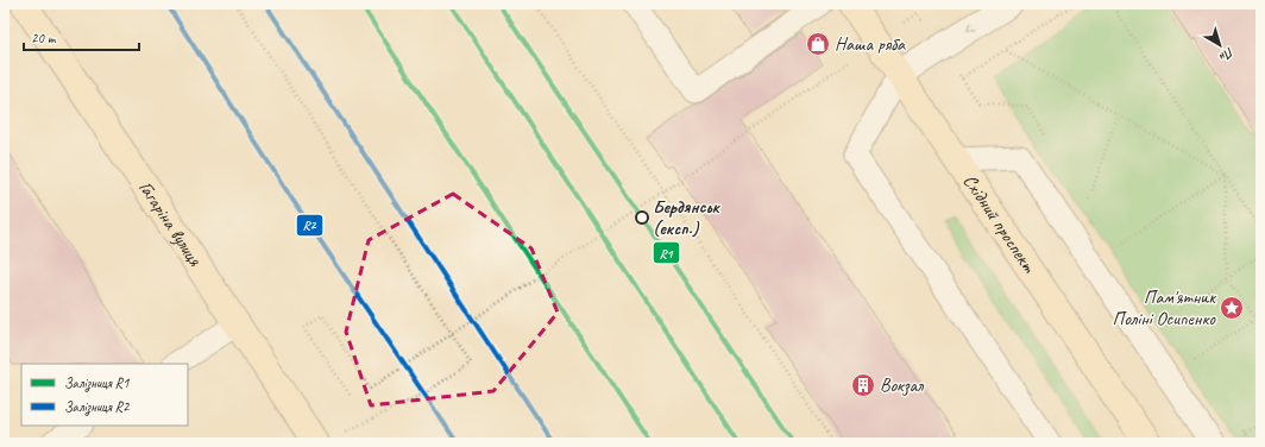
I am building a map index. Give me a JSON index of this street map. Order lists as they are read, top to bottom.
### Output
{
  "streets": {
    "main road": ["Гагаріна вулиця", "Східний проспект"]
  },
  "places": {
    "shop": ["Наша ряба"],
    "other": ["Бердянськ (експ.)"],
    "place": ["Пам'ятник Поліні Осипенко"],
    "building": ["Вокзал"]
  },
  "lines": ["rail line R1", "rail line R2"],
  "legend": ["Залізниця R1", "Залізниця R2"],
  "scale_bar": "20 m",
  "north": "bottom right"
}
